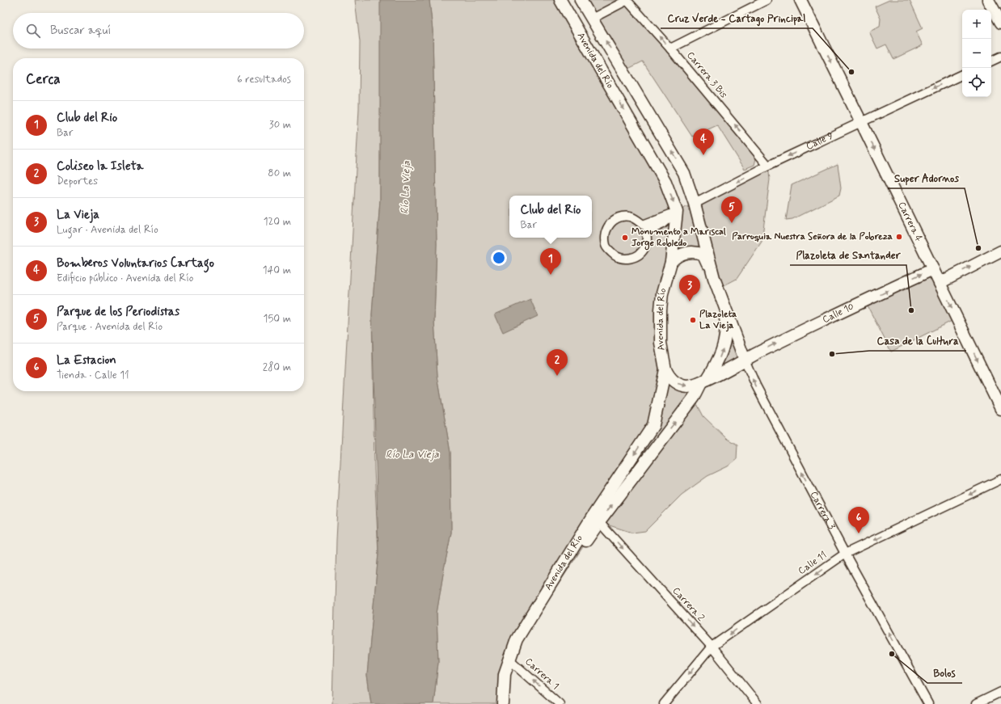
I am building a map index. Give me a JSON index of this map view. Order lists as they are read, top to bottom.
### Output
{
  "streets": {
    "main road": [
      "Avenida del Río",
      "Calle 9",
      "Carrera 4",
      "Calle 10",
      "Carrera 3"
    ],
    "street": [
      "Carrera 3 Bis",
      "Calle 11",
      "Carrera 2",
      "Carrera 1"
    ]
  },
  "crossings": [
    ["Avenida del Río", "Calle 9"],
    ["Avenida del Río", "Calle 10"],
    ["Avenida del Río", "Carrera 3"],
    ["Avenida del Río", "Carrera 2"],
    ["Avenida del Río", "Carrera 1"],
    ["Carrera 3 Bis", "Calle 9"],
    ["Calle 9", "Carrera 4"],
    ["Carrera 4", "Calle 10"],
    ["Calle 10", "Carrera 3"],
    ["Carrera 3", "Calle 11"],
    ["Calle 11", "Carrera 2"]
  ],
  "one_way": [
    "Carrera 3 Bis",
    "Calle 9",
    "Carrera 4",
    "Calle 10",
    "Carrera 3",
    "Calle 11",
    "Carrera 2",
    "Carrera 1"
  ],
  "water": ["Río La Vieja"],
  "places": [
    "Cruz Verde - Cartago Principal",
    "Parroquia Nuestra Señora de la Pobreza",
    "Monumento a Mariscal Jorge Robledo",
    "Super Adornos",
    "Plazoleta de Santander",
    "Plazoleta La Vieja",
    "Casa de la Cultura",
    "Bolos"
  ],
  "page": {
    "map_buttons": ["+", "−"],
    "search": "Buscar aquí",
    "heading": ["Cerca", "6 resultados"],
    "list": [
      {
        "mark": "1",
        "name": "Club del Rio",
        "note": "Bar",
        "value": "30 m"
      },
      {
        "mark": "2",
        "name": "Coliseo la Isleta",
        "note": "Deportes",
        "value": "80 m"
      },
      {
        "mark": "3",
        "name": "La Vieja",
        "note": "Lugar · Avenida del Río",
        "value": "120 m"
      },
      {
        "mark": "4",
        "name": "Bomberos Voluntarios Cartago",
        "note": "Edificio público · Avenida del Río",
        "value": "140 m"
      },
      {
        "mark": "5",
        "name": "Parque de los Periodistas",
        "note": "Parque · Avenida del Río",
        "value": "150 m"
      },
      {
        "mark": "6",
        "name": "La Estacion",
        "note": "Tienda · Calle 11",
        "value": "280 m"
      }
    ],
    "pins": [
      "4",
      "5",
      "1",
      "3",
      "2",
      "6"
    ],
    "popup": ["Club del Rio", "Bar"]
  }
}
